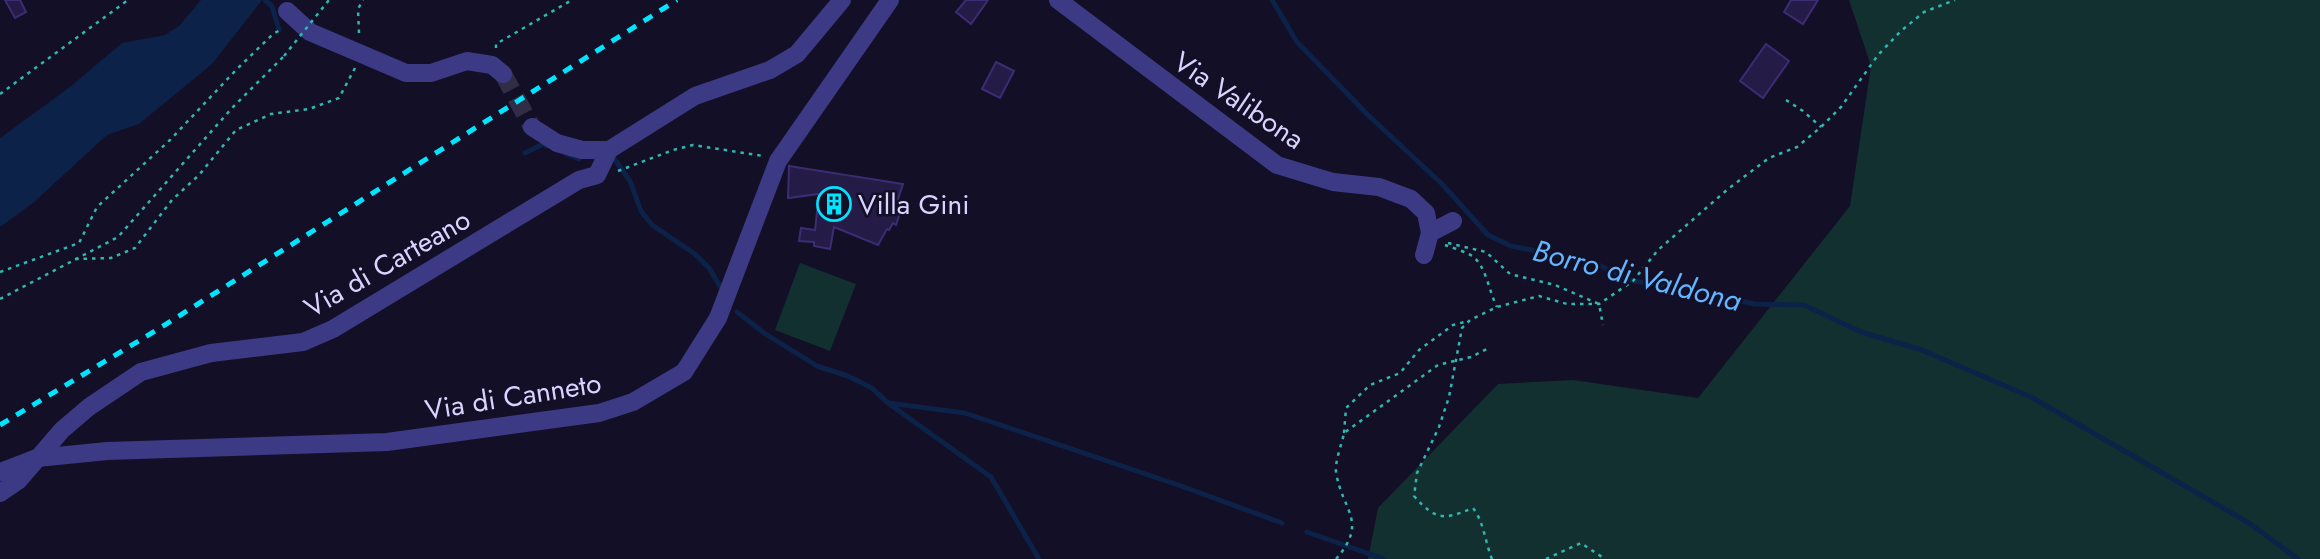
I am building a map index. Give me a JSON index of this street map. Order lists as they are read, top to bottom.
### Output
{
  "streets": {
    "street": ["Via Valibona", "Via di Carteano", "Via di Canneto"]
  },
  "crossings": [
    ["Via di Carteano", "Via di Canneto"]
  ],
  "water": ["Borro di Valdona"],
  "places": {
    "building": ["Villa Gini"]
  }
}
